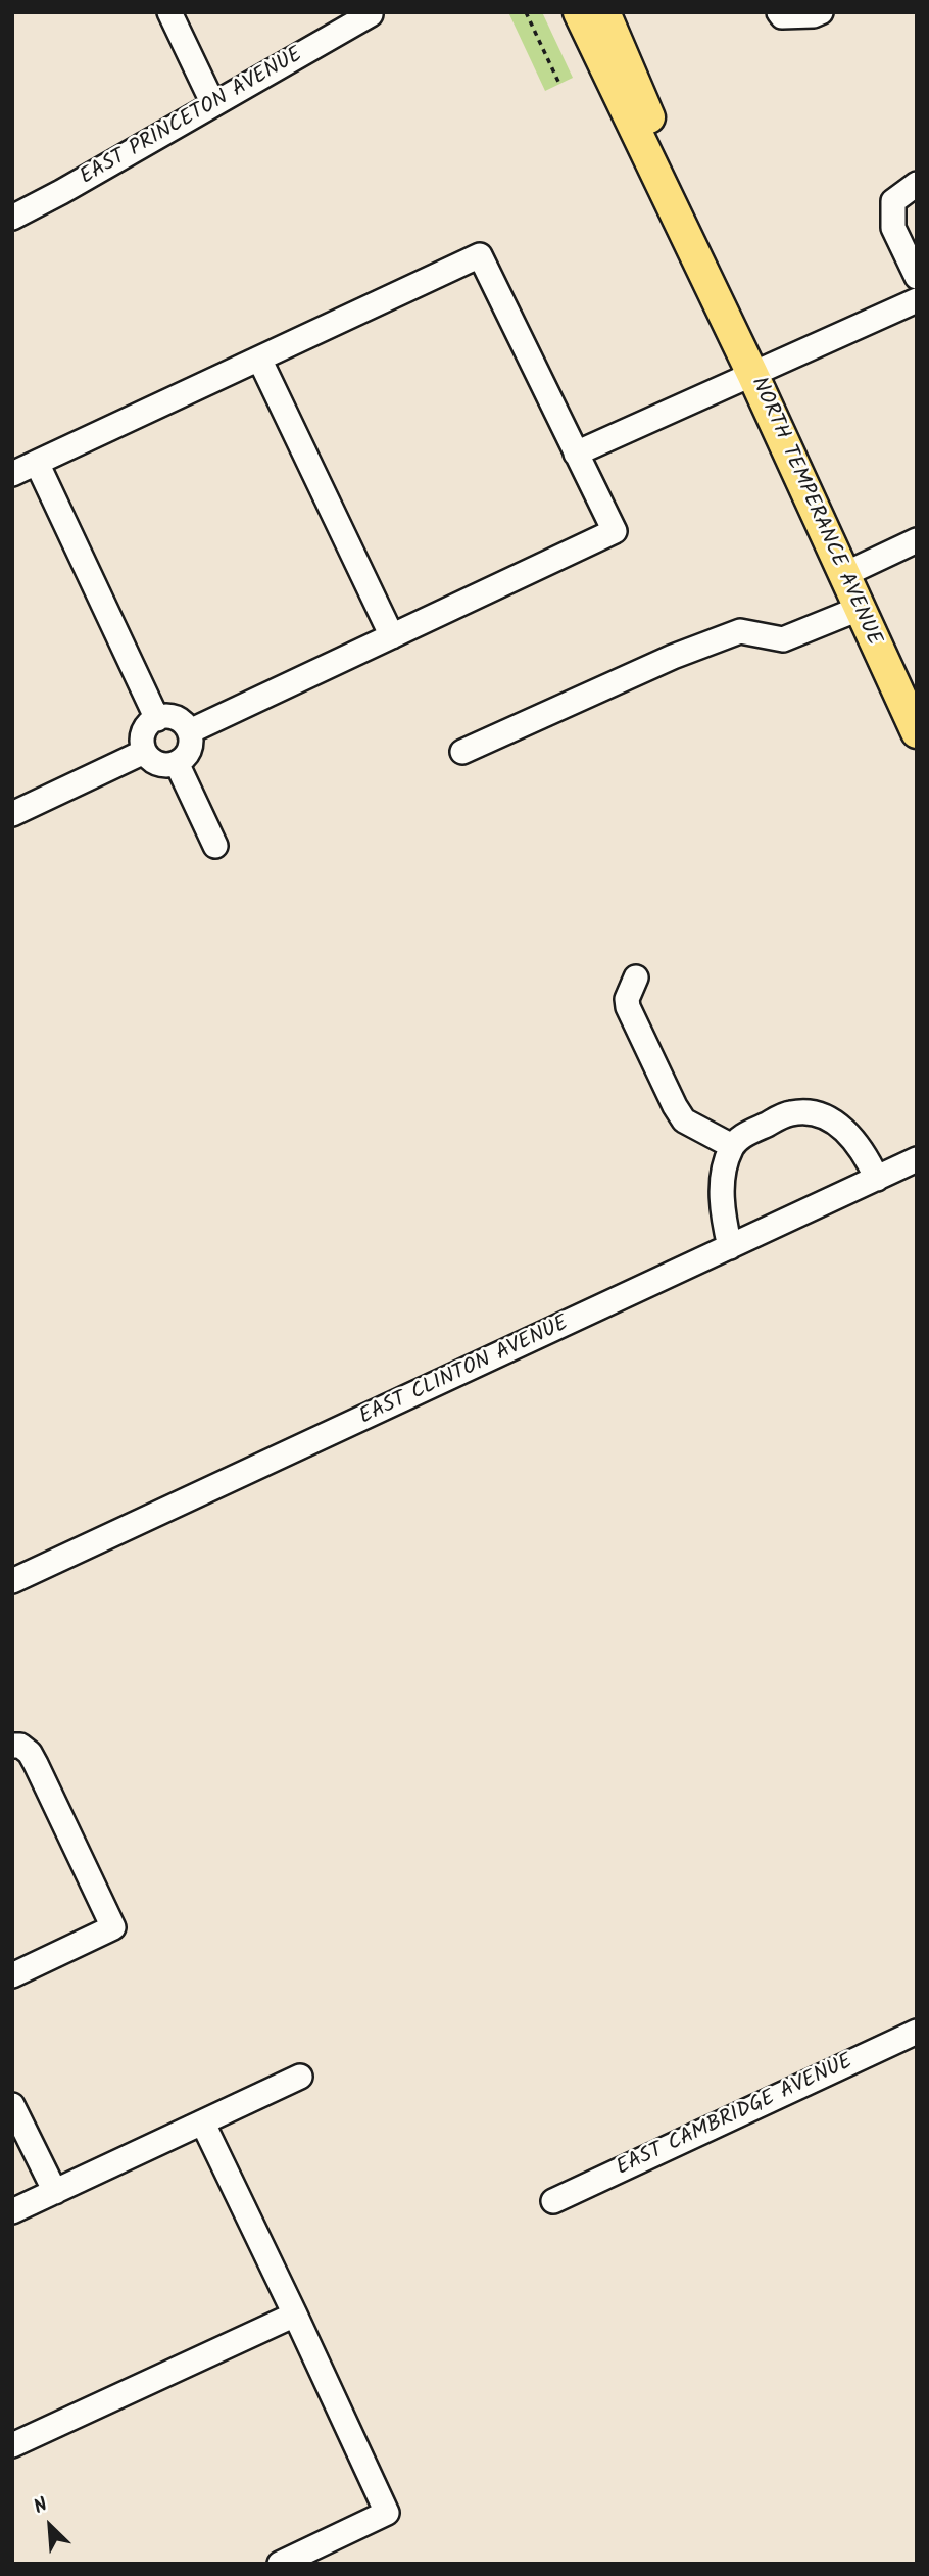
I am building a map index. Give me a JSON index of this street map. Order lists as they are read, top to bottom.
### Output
{
  "streets": {
    "main road": ["NORTH TEMPERANCE AVENUE"],
    "street": ["EAST PRINCETON AVENUE", "EAST CLINTON AVENUE", "EAST CAMBRIDGE AVENUE"]
  },
  "north": "top left"
}
